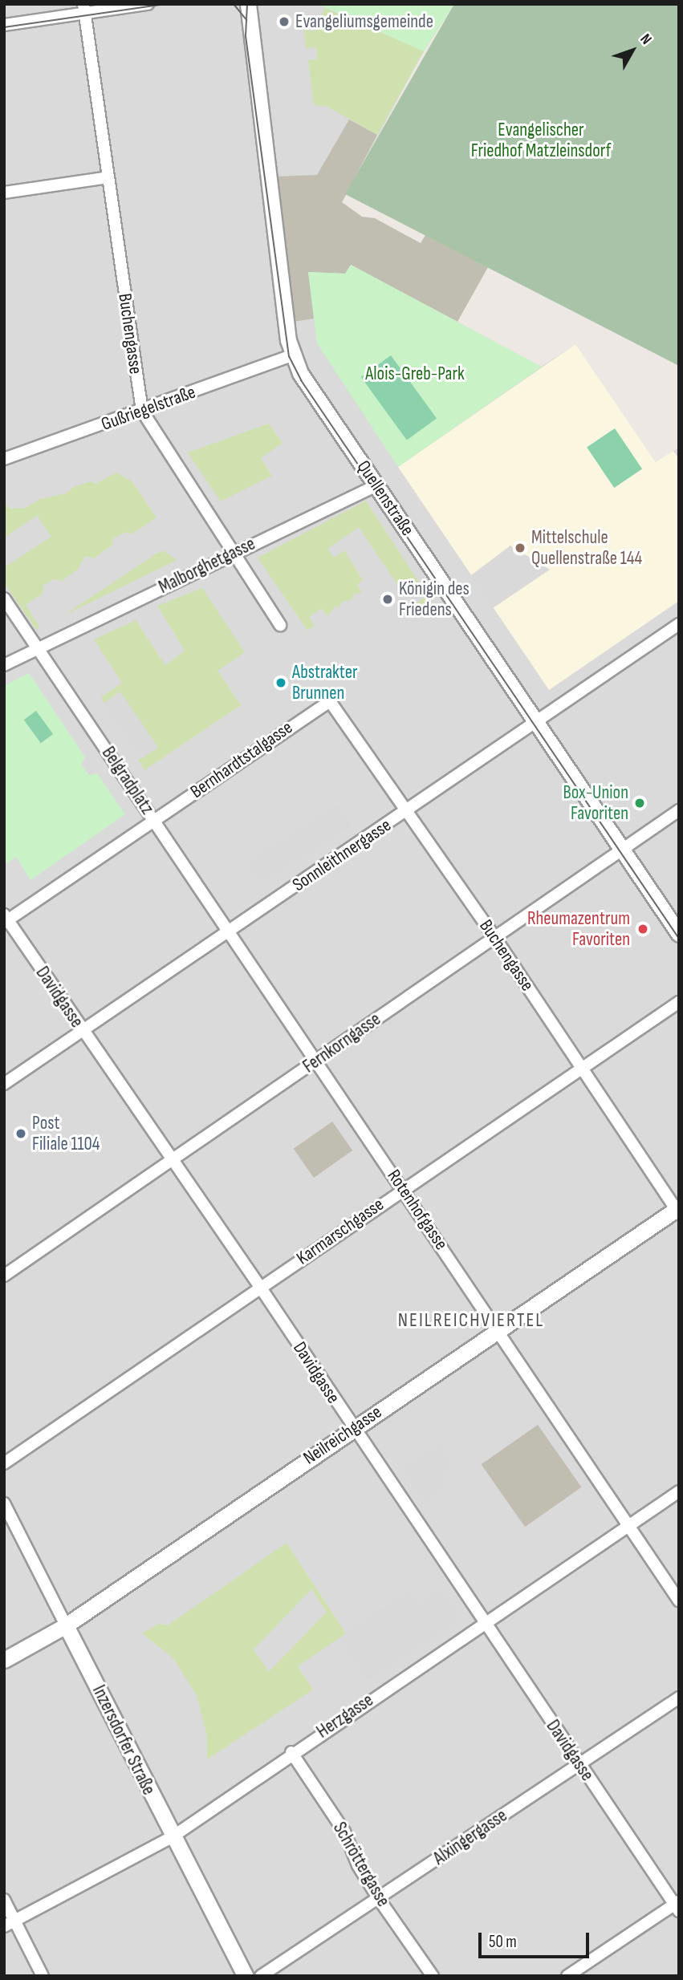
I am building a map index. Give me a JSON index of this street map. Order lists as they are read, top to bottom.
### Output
{
  "streets": {
    "street": [
      "Buchengasse",
      "Gußriegelstraße",
      "Quellenstraße",
      "Malborghetgasse",
      "Bernhardtstalgasse",
      "Belgradplatz",
      "Sonnleithnergasse",
      "Davidgasse",
      "Fernkorngasse",
      "Rotenhofgasse",
      "Karmarschgasse",
      "Neilreichgasse",
      "Herzgasse",
      "Inzersdorfer Straße",
      "Alxingergasse",
      "Schröttergasse"
    ]
  },
  "crossings": [
    ["Buchengasse", "Gußriegelstraße"],
    ["Buchengasse", "Malborghetgasse"],
    ["Buchengasse", "Bernhardtstalgasse"],
    ["Buchengasse", "Sonnleithnergasse"],
    ["Buchengasse", "Fernkorngasse"],
    ["Buchengasse", "Karmarschgasse"],
    ["Buchengasse", "Neilreichgasse"],
    ["Gußriegelstraße", "Quellenstraße"],
    ["Quellenstraße", "Malborghetgasse"],
    ["Quellenstraße", "Sonnleithnergasse"],
    ["Quellenstraße", "Fernkorngasse"],
    ["Malborghetgasse", "Belgradplatz"],
    ["Bernhardtstalgasse", "Belgradplatz"],
    ["Bernhardtstalgasse", "Rotenhofgasse"],
    ["Belgradplatz", "Davidgasse"],
    ["Belgradplatz", "Rotenhofgasse"],
    ["Sonnleithnergasse", "Davidgasse"],
    ["Sonnleithnergasse", "Rotenhofgasse"],
    ["Davidgasse", "Fernkorngasse"],
    ["Davidgasse", "Karmarschgasse"],
    ["Davidgasse", "Neilreichgasse"],
    ["Davidgasse", "Herzgasse"],
    ["Davidgasse", "Alxingergasse"],
    ["Fernkorngasse", "Rotenhofgasse"],
    ["Rotenhofgasse", "Karmarschgasse"],
    ["Rotenhofgasse", "Neilreichgasse"],
    ["Rotenhofgasse", "Herzgasse"],
    ["Neilreichgasse", "Inzersdorfer Straße"],
    ["Herzgasse", "Inzersdorfer Straße"],
    ["Herzgasse", "Schröttergasse"],
    ["Alxingergasse", "Schröttergasse"]
  ],
  "districts": ["NEILREICHVIERTEL"],
  "parks": ["Evangelischer Friedhof Matzleinsdorf", "Alois-Greb-Park"],
  "places": [
    "Evangeliumsgemeinde",
    "Mittelschule Quellenstraße 144",
    "Königin des Friedens",
    "Abstrakter Brunnen",
    "Box-Union Favoriten",
    "Rheumazentrum Favoriten",
    "Post Filiale 1104"
  ],
  "scale_bar": "50 m",
  "north": "top right"
}
